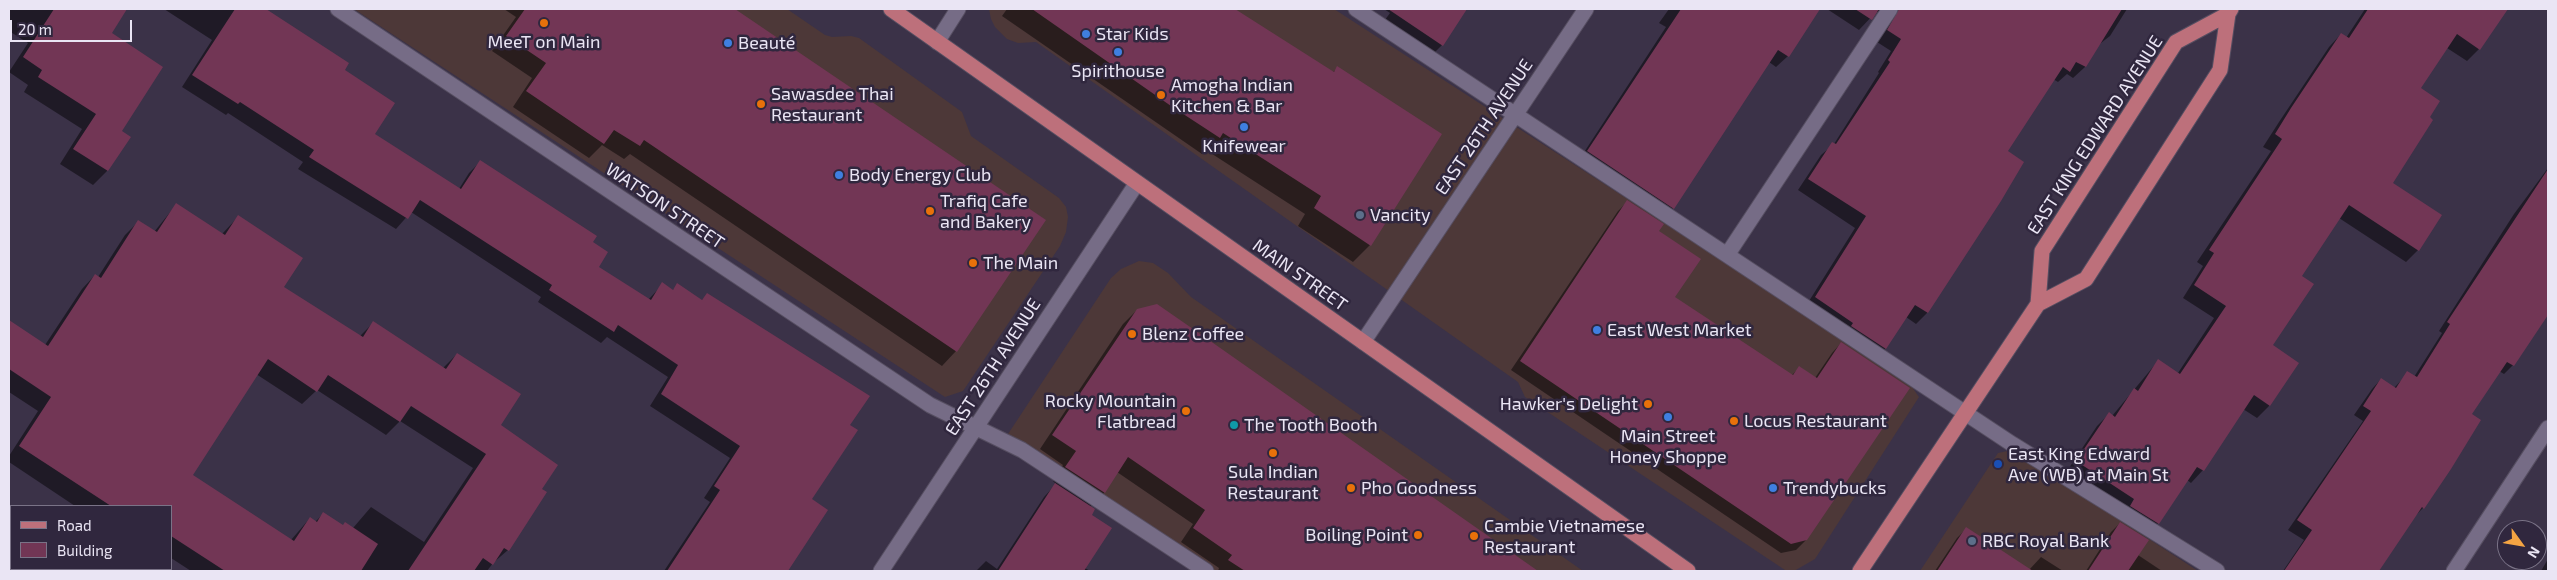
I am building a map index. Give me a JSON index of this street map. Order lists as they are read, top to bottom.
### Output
{
  "streets": {
    "main road": ["EAST KING EDWARD AVENUE", "MAIN STREET"],
    "street": ["EAST 26TH AVENUE", "WATSON STREET"]
  },
  "crossings": [
    ["EAST 26TH AVENUE", "WATSON STREET"],
    ["EAST 26TH AVENUE", "MAIN STREET"]
  ],
  "places": [
    "MeeT on Main",
    "Star Kids",
    "Beauté",
    "Spirithouse",
    "Amogha Indian Kitchen & Bar",
    "Sawasdee Thai Restaurant",
    "Knifewear",
    "Body Energy Club",
    "Trafiq Cafe and Bakery",
    "Vancity",
    "The Main",
    "East West Market",
    "Blenz Coffee",
    "Hawker's Delight",
    "Rocky Mountain Flatbread",
    "Main Street Honey Shoppe",
    "Locus Restaurant",
    "The Tooth Booth",
    "Sula Indian Restaurant",
    "East King Edward Ave (WB) at Main St",
    "Pho Goodness",
    "Trendybucks",
    "Boiling Point",
    "Cambie Vietnamese Restaurant",
    "RBC Royal Bank"
  ],
  "legend": ["Road", "Building"],
  "scale_bar": "20 m",
  "north": "bottom right"
}
